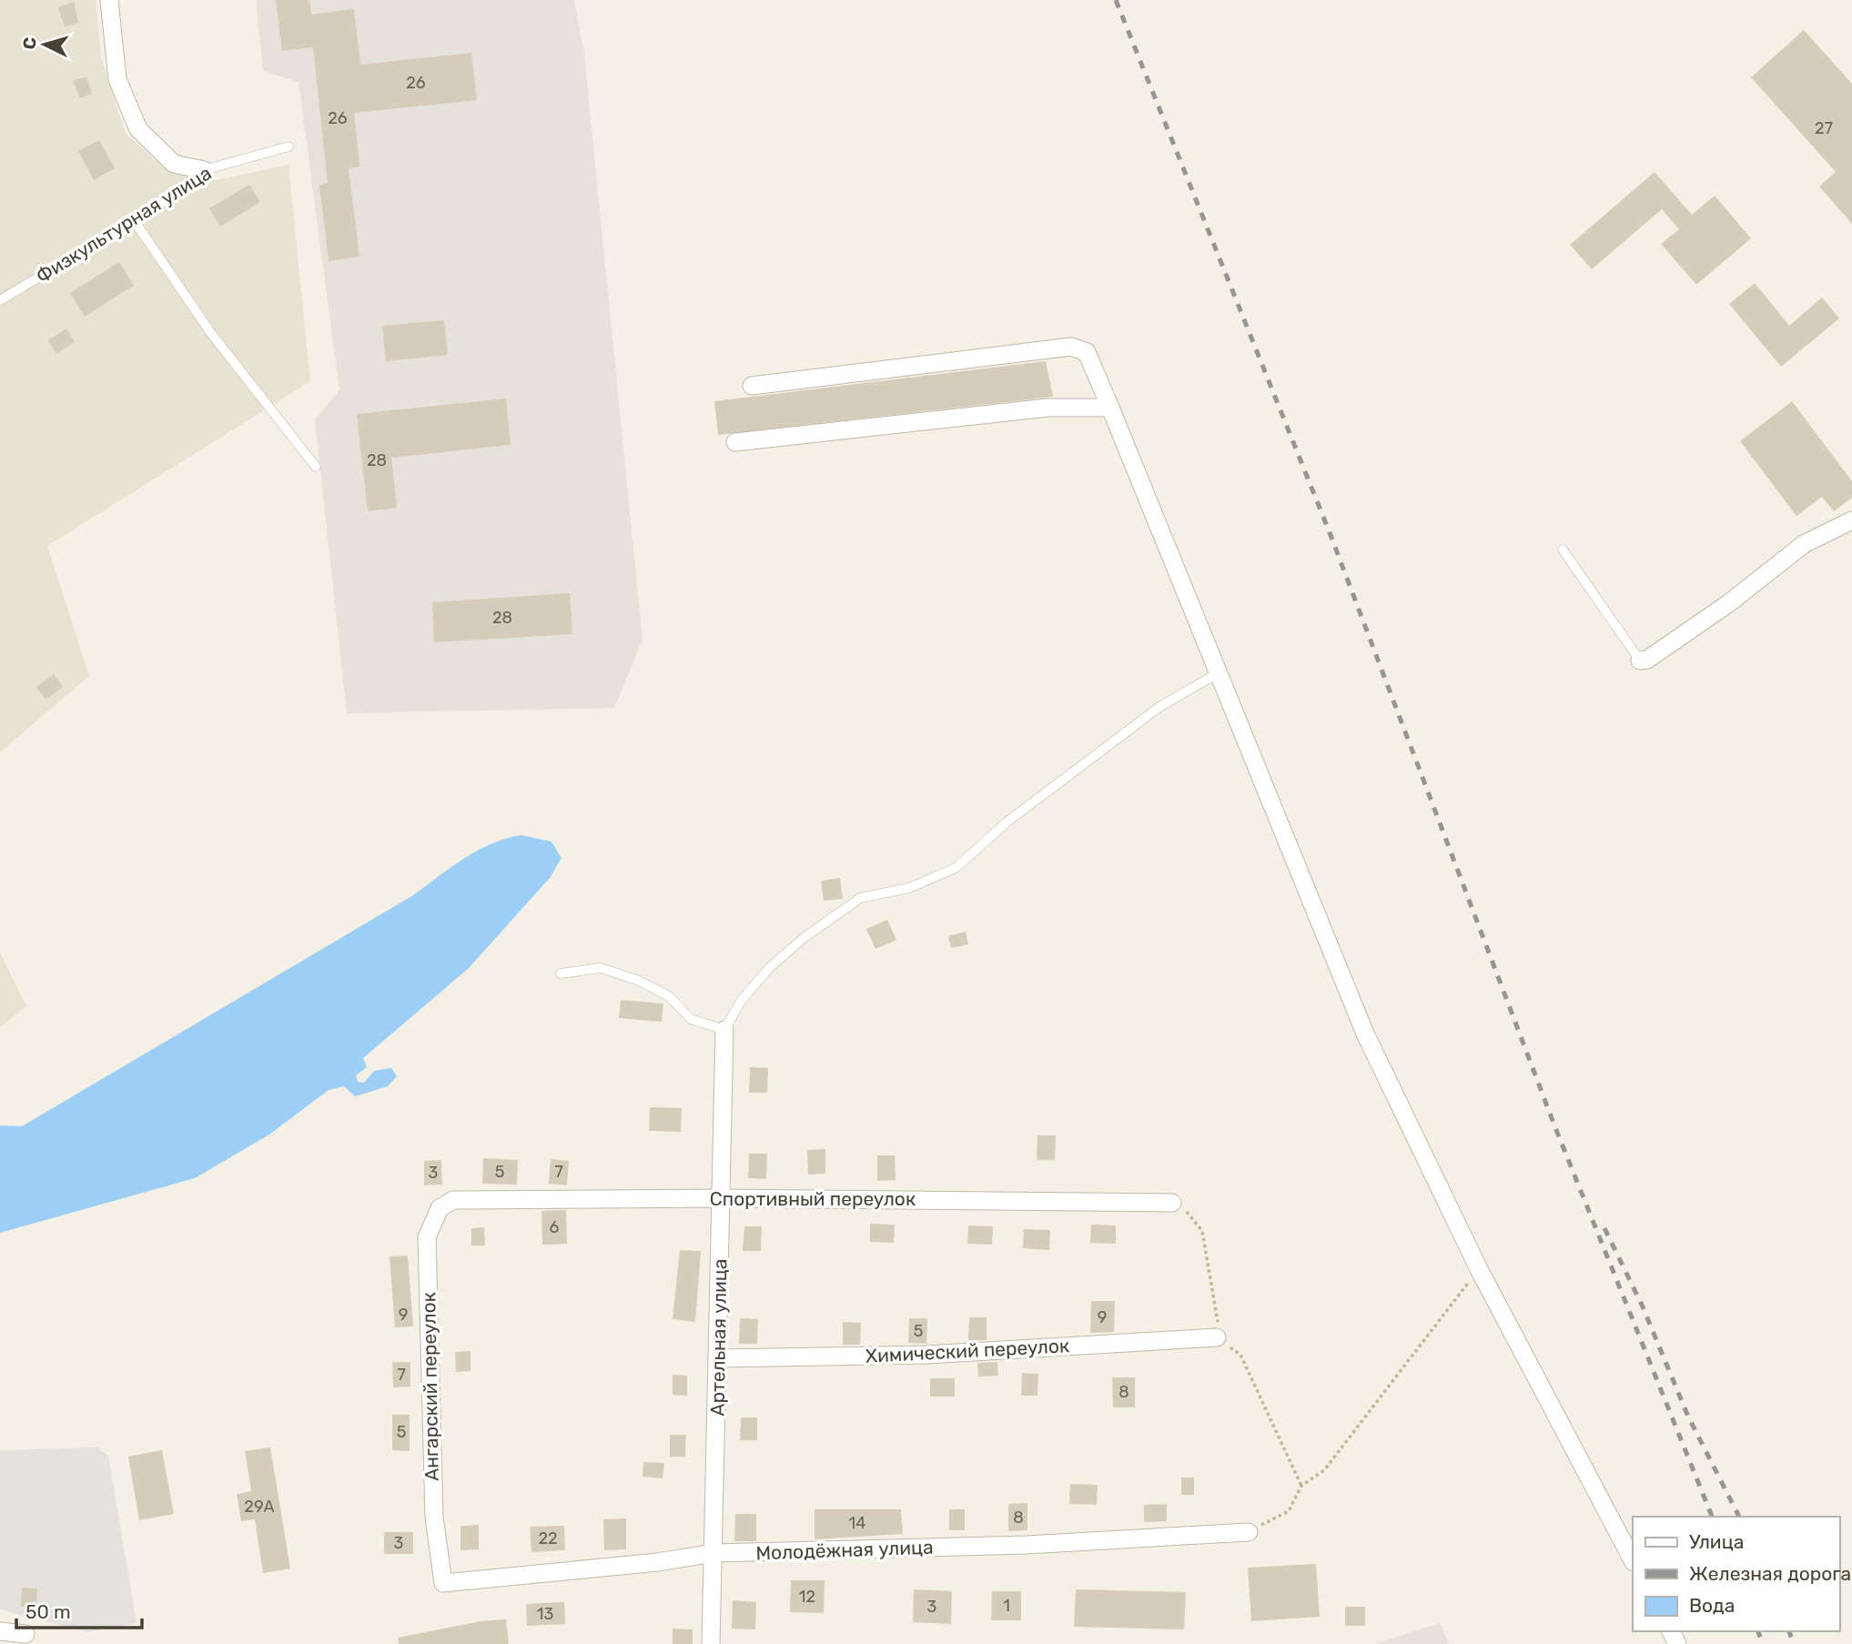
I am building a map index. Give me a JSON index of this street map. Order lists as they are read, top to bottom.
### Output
{
  "streets": {
    "street": [
      "Спортивный переулок",
      "Артельная улица",
      "Химический переулок",
      "Ангарский переулок",
      "Молодёжная улица"
    ],
    "lane": ["Физкультурная улица"]
  },
  "crossings": [
    ["Спортивный переулок", "Артельная улица"],
    ["Спортивный переулок", "Ангарский переулок"],
    ["Артельная улица", "Химический переулок"],
    ["Артельная улица", "Молодёжная улица"],
    ["Ангарский переулок", "Молодёжная улица"]
  ],
  "house_numbers": [
    "26",
    "26",
    "27",
    "28",
    "28",
    "5",
    "7",
    "3",
    "6",
    "9",
    "9",
    "5",
    "7",
    "8",
    "5",
    "29А",
    "8",
    "14",
    "22",
    "3",
    "12",
    "1",
    "3",
    "13"
  ],
  "legend": ["Улица", "Железная дорога", "Вода"],
  "scale_bar": "50 m",
  "north": "left"
}
